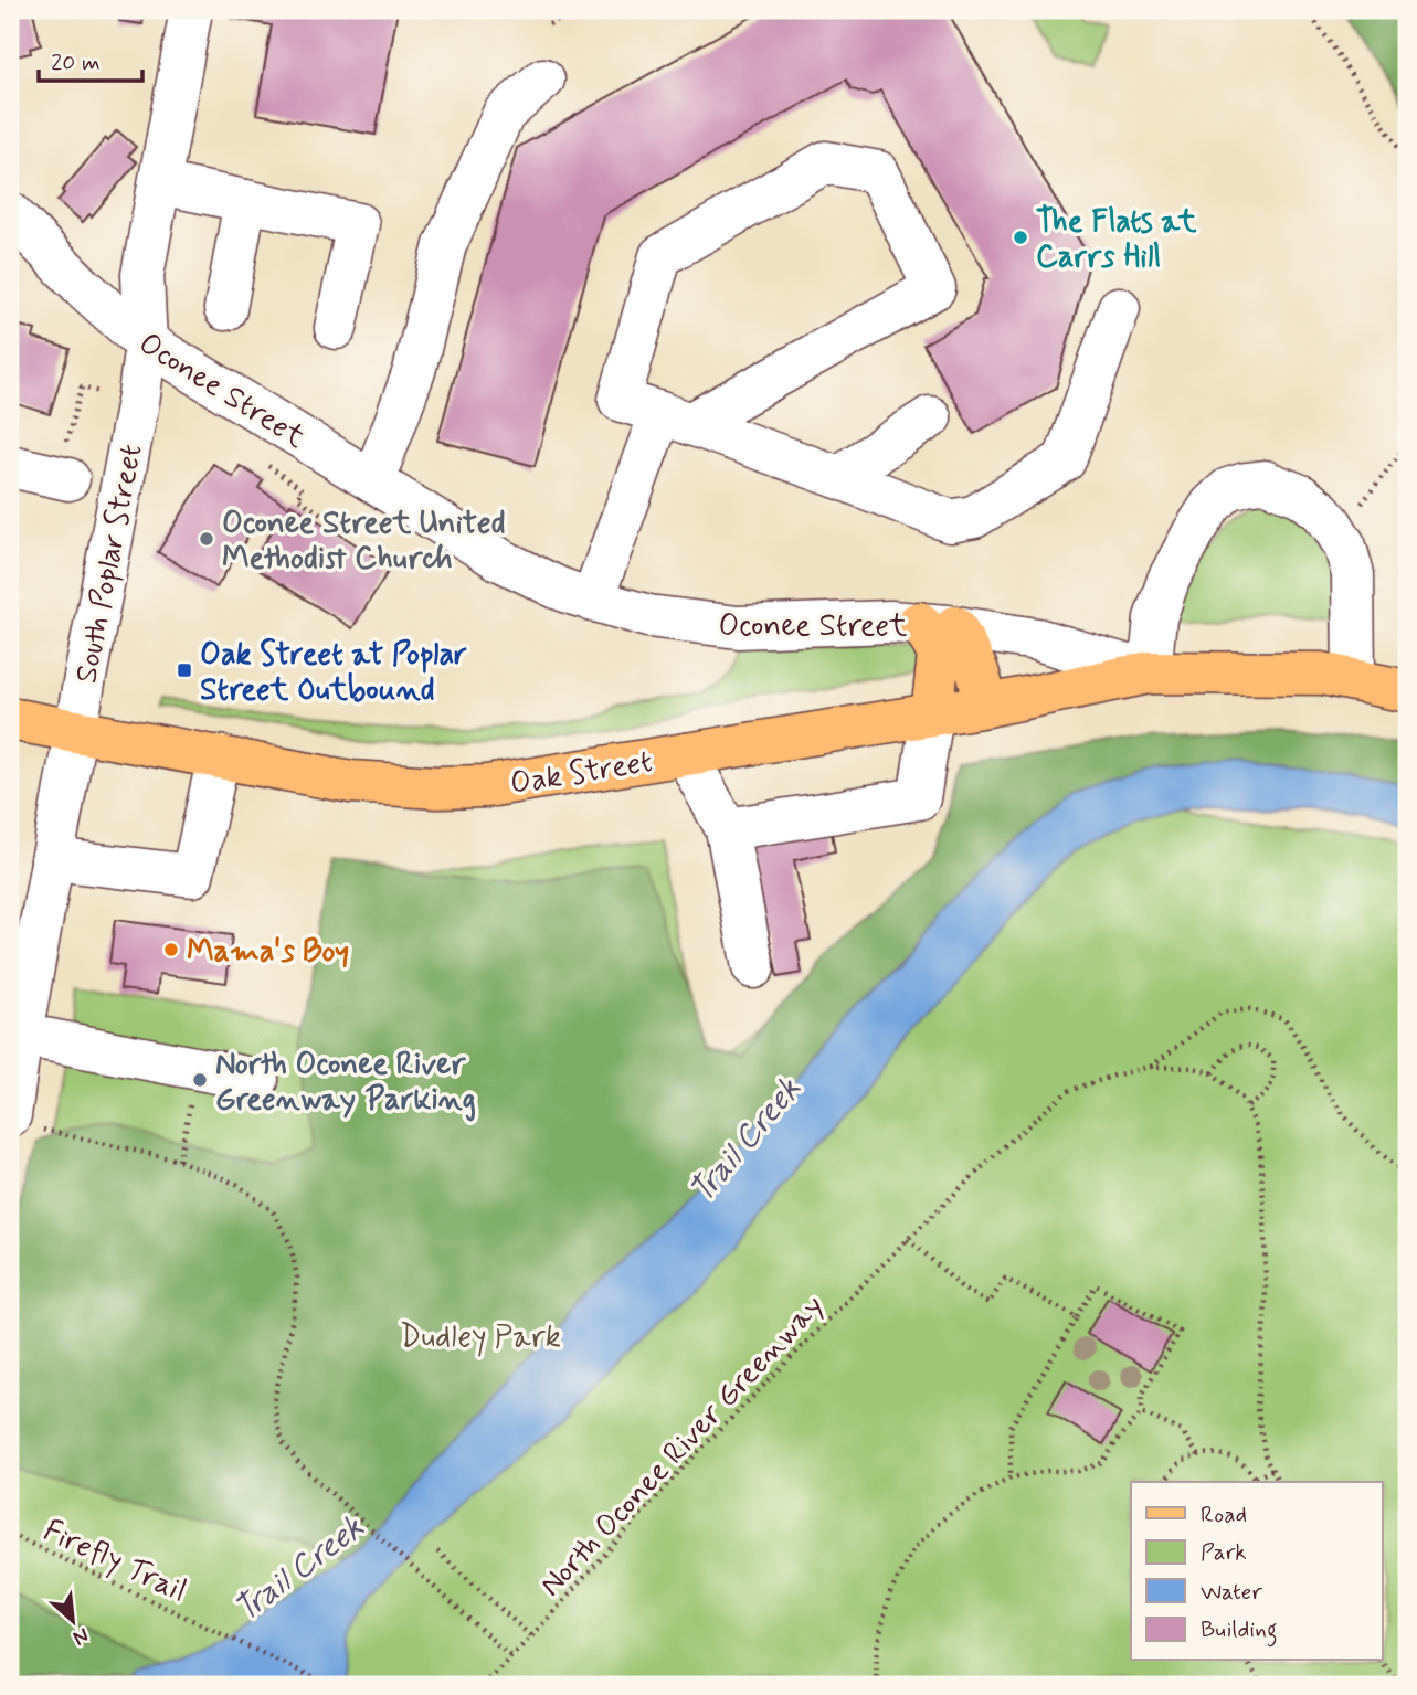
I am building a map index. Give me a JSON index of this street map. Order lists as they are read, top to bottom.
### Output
{
  "streets": {
    "main road": ["Oconee Street", "Oak Street"],
    "street": ["South Poplar Street"],
    "path": ["North Oconee River Greenway", "Firefly Trail"]
  },
  "crossings": [
    ["Oconee Street", "South Poplar Street"],
    ["Oconee Street", "Oak Street"],
    ["South Poplar Street", "Oak Street"]
  ],
  "water": ["Trail Creek"],
  "parks": ["Dudley Park"],
  "places": {
    "other": [
      "The Flats at Carrs Hill",
      "Oconee Street United Methodist Church",
      "Mama's Boy",
      "North Oconee River Greenway Parking"
    ],
    "transit": ["Oak Street at Poplar Street Outbound"]
  },
  "legend": [
    "Road",
    "Park",
    "Water",
    "Building"
  ],
  "scale_bar": "20 m",
  "north": "bottom right"
}
